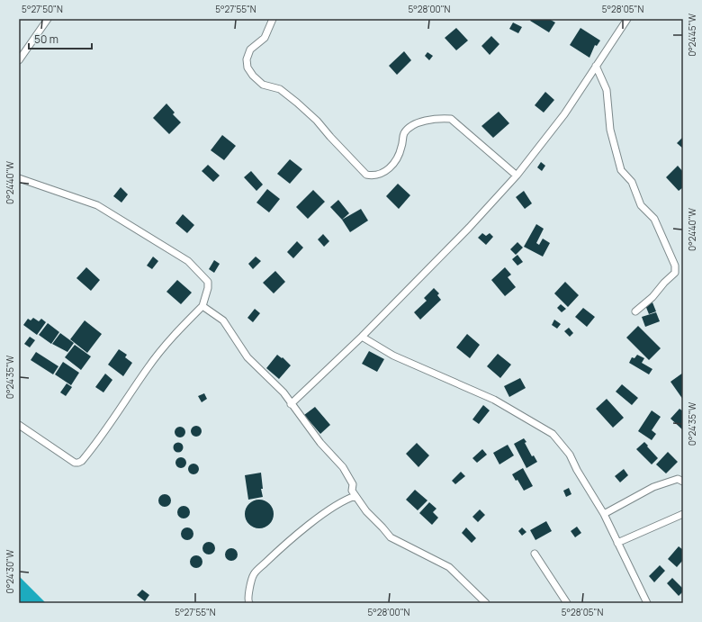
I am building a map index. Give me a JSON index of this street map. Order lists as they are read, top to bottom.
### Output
{
  "scale_bar": "50 m",
  "coordinates": [
    "5°27'50\"N",
    "5°27'55\"N",
    "5°28'00\"N",
    "5°28'05\"N",
    "0°24'45\"W",
    "0°24'40\"W",
    "0°24'35\"W",
    "0°24'30\"W"
  ]
}
